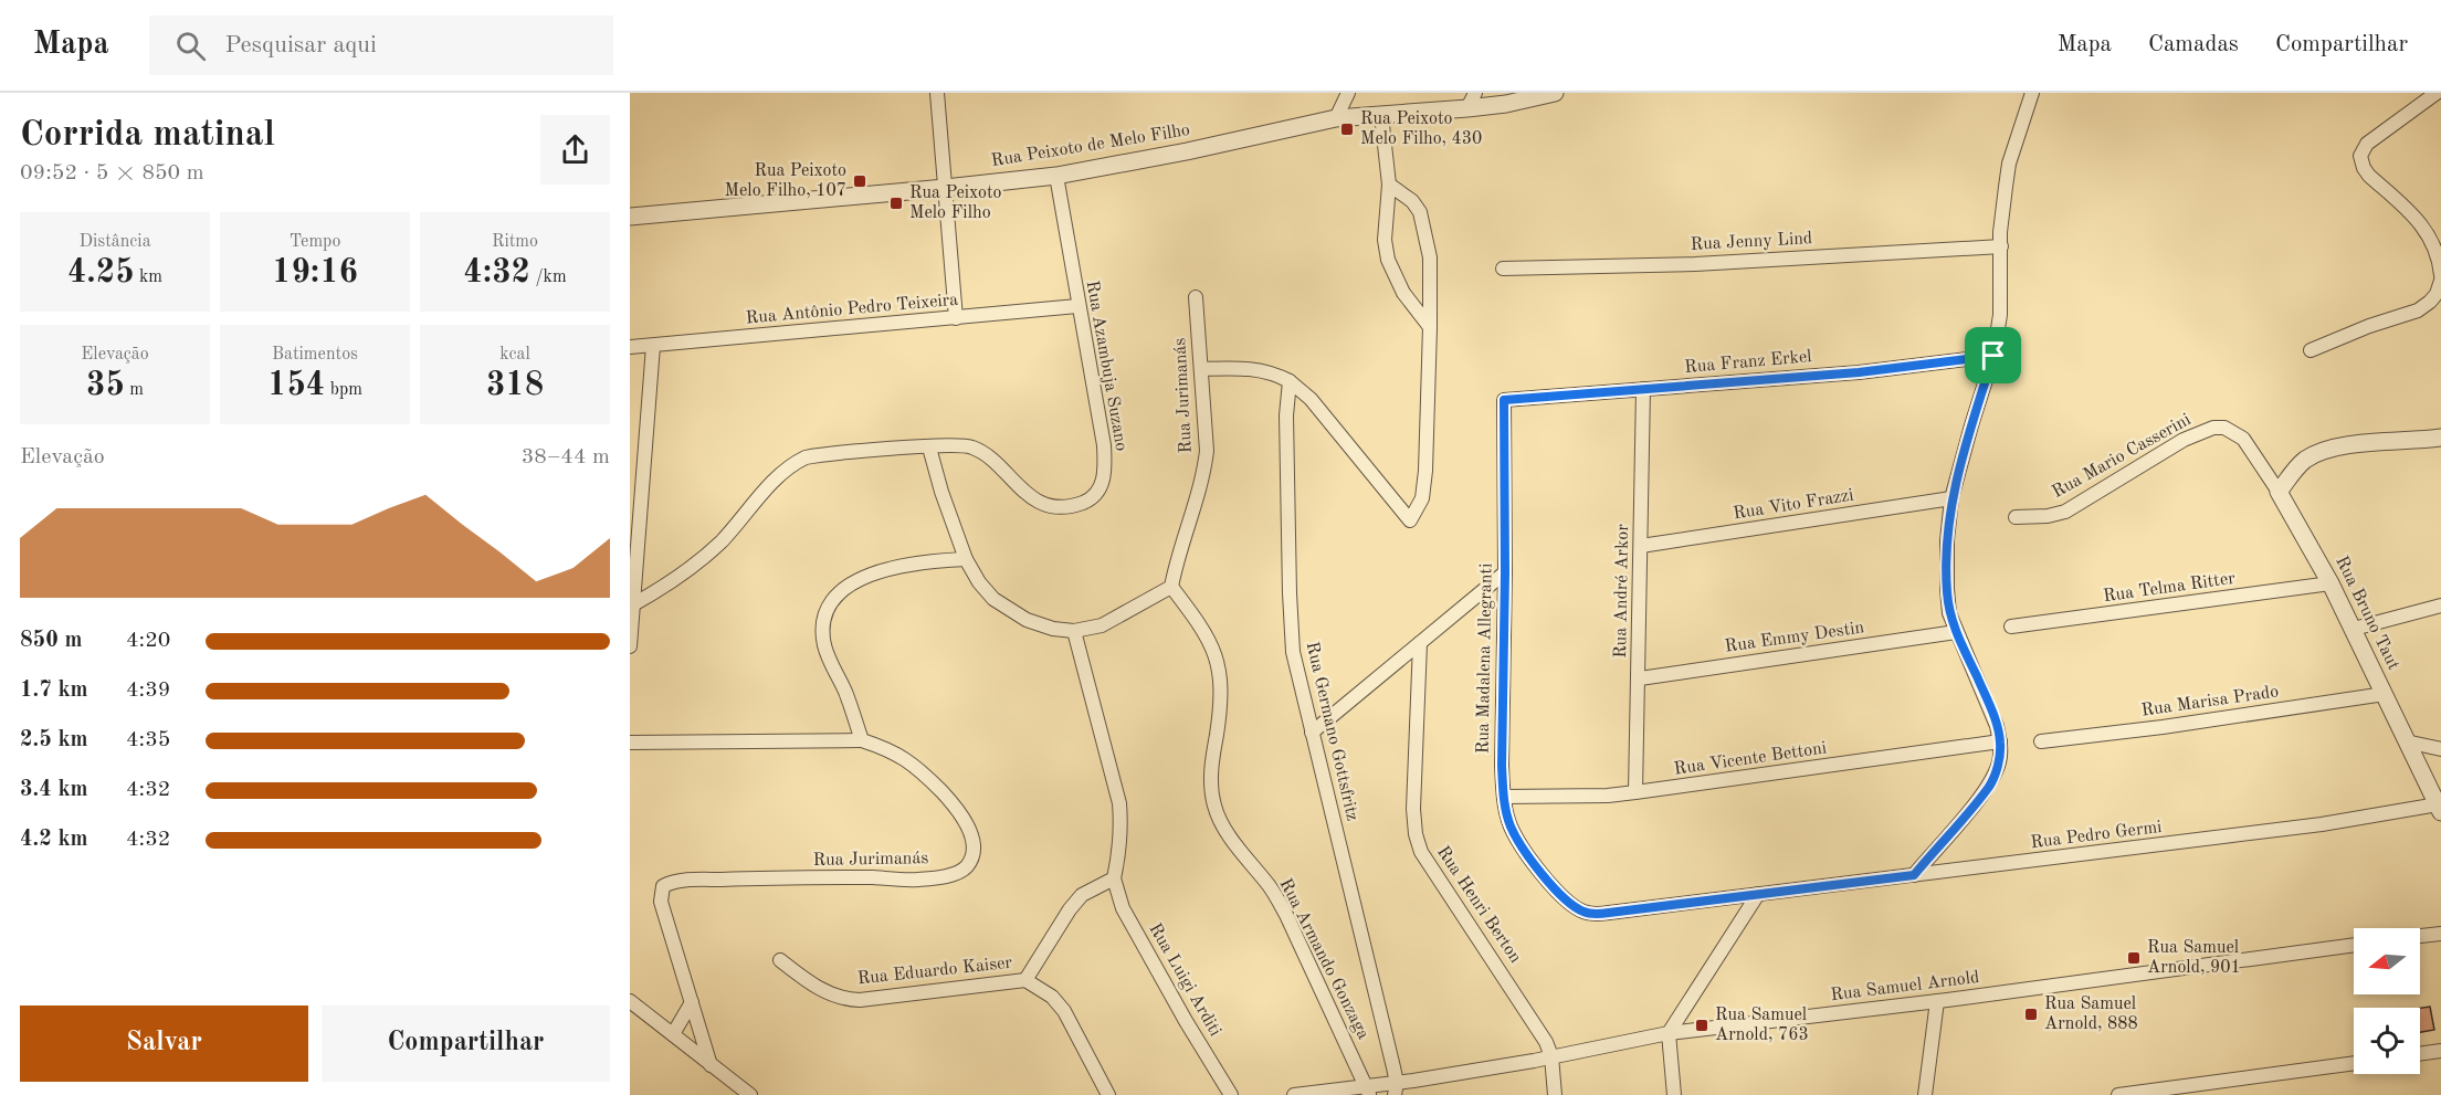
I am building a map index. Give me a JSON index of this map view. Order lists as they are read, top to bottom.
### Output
{
  "streets": {
    "street": [
      "Rua Peixoto de Melo Filho",
      "Rua Jenny Lind",
      "Rua Antônio Pedro Teixeira",
      "Rua Franz Erkel",
      "Rua Azambuja Suzano",
      "Rua Jurimanás",
      "Rua Mario Casserini",
      "Rua Vito Frazzi",
      "Rua Telma Ritter",
      "Rua André Arkor",
      "Rua Bruno Taut",
      "Rua Emmy Destin",
      "Rua Madalena Allegranti",
      "Rua Marisa Prado",
      "Rua Germano Gottsfritz",
      "Rua Vicente Bettoni",
      "Rua Pedro Germi",
      "Rua Henri Berton",
      "Rua Armando Gonzaga",
      "Rua Eduardo Kaiser",
      "Rua Luigi Arditi",
      "Rua Samuel Arnold"
    ]
  },
  "crossings": [
    ["Rua Peixoto de Melo Filho", "Rua Azambuja Suzano"],
    ["Rua Antônio Pedro Teixeira", "Rua Azambuja Suzano"],
    ["Rua Franz Erkel", "Rua André Arkor"],
    ["Rua Franz Erkel", "Rua Madalena Allegranti"],
    ["Rua Jurimanás", "Rua Armando Gonzaga"],
    ["Rua Mario Casserini", "Rua Bruno Taut"],
    ["Rua Vito Frazzi", "Rua André Arkor"],
    ["Rua Telma Ritter", "Rua Bruno Taut"],
    ["Rua André Arkor", "Rua Emmy Destin"],
    ["Rua André Arkor", "Rua Vicente Bettoni"],
    ["Rua Bruno Taut", "Rua Marisa Prado"],
    ["Rua Bruno Taut", "Rua Pedro Germi"],
    ["Rua Madalena Allegranti", "Rua Vicente Bettoni"],
    ["Rua Madalena Allegranti", "Rua Pedro Germi"],
    ["Rua Germano Gottsfritz", "Rua Samuel Arnold"],
    ["Rua Henri Berton", "Rua Samuel Arnold"],
    ["Rua Armando Gonzaga", "Rua Samuel Arnold"]
  ],
  "places": {
    "transit": [
      "Rua Peixoto Melo Filho, 430",
      "Rua Peixoto Melo Filho, 107",
      "Rua Peixoto Melo Filho",
      "Rua Samuel Arnold, 901",
      "Rua Samuel Arnold, 888",
      "Rua Samuel Arnold, 763"
    ]
  },
  "north": "left",
  "page": {
    "header": "Mapa",
    "search": "Pesquisar aqui",
    "nav": ["Mapa", "Camadas", "Compartilhar"],
    "heading": ["Corrida matinal", "09:52 · 5 × 850 m"],
    "stats": [
      ["Distância", "4.25 km"],
      ["Tempo", "19:16"],
      ["Ritmo", "4:32 /km"],
      ["Elevação", "35 m"],
      ["Batimentos", "154 bpm"],
      ["kcal", "318"]
    ],
    "chart": ["Elevação", "38–44 m"],
    "list": [
      {
        "name": "850 m",
        "note": "4:20"
      },
      {
        "name": "1.7 km",
        "note": "4:39"
      },
      {
        "name": "2.5 km",
        "note": "4:35"
      },
      {
        "name": "3.4 km",
        "note": "4:32"
      },
      {
        "name": "4.2 km",
        "note": "4:32"
      }
    ],
    "buttons": ["Salvar", "Compartilhar"]
  }
}
